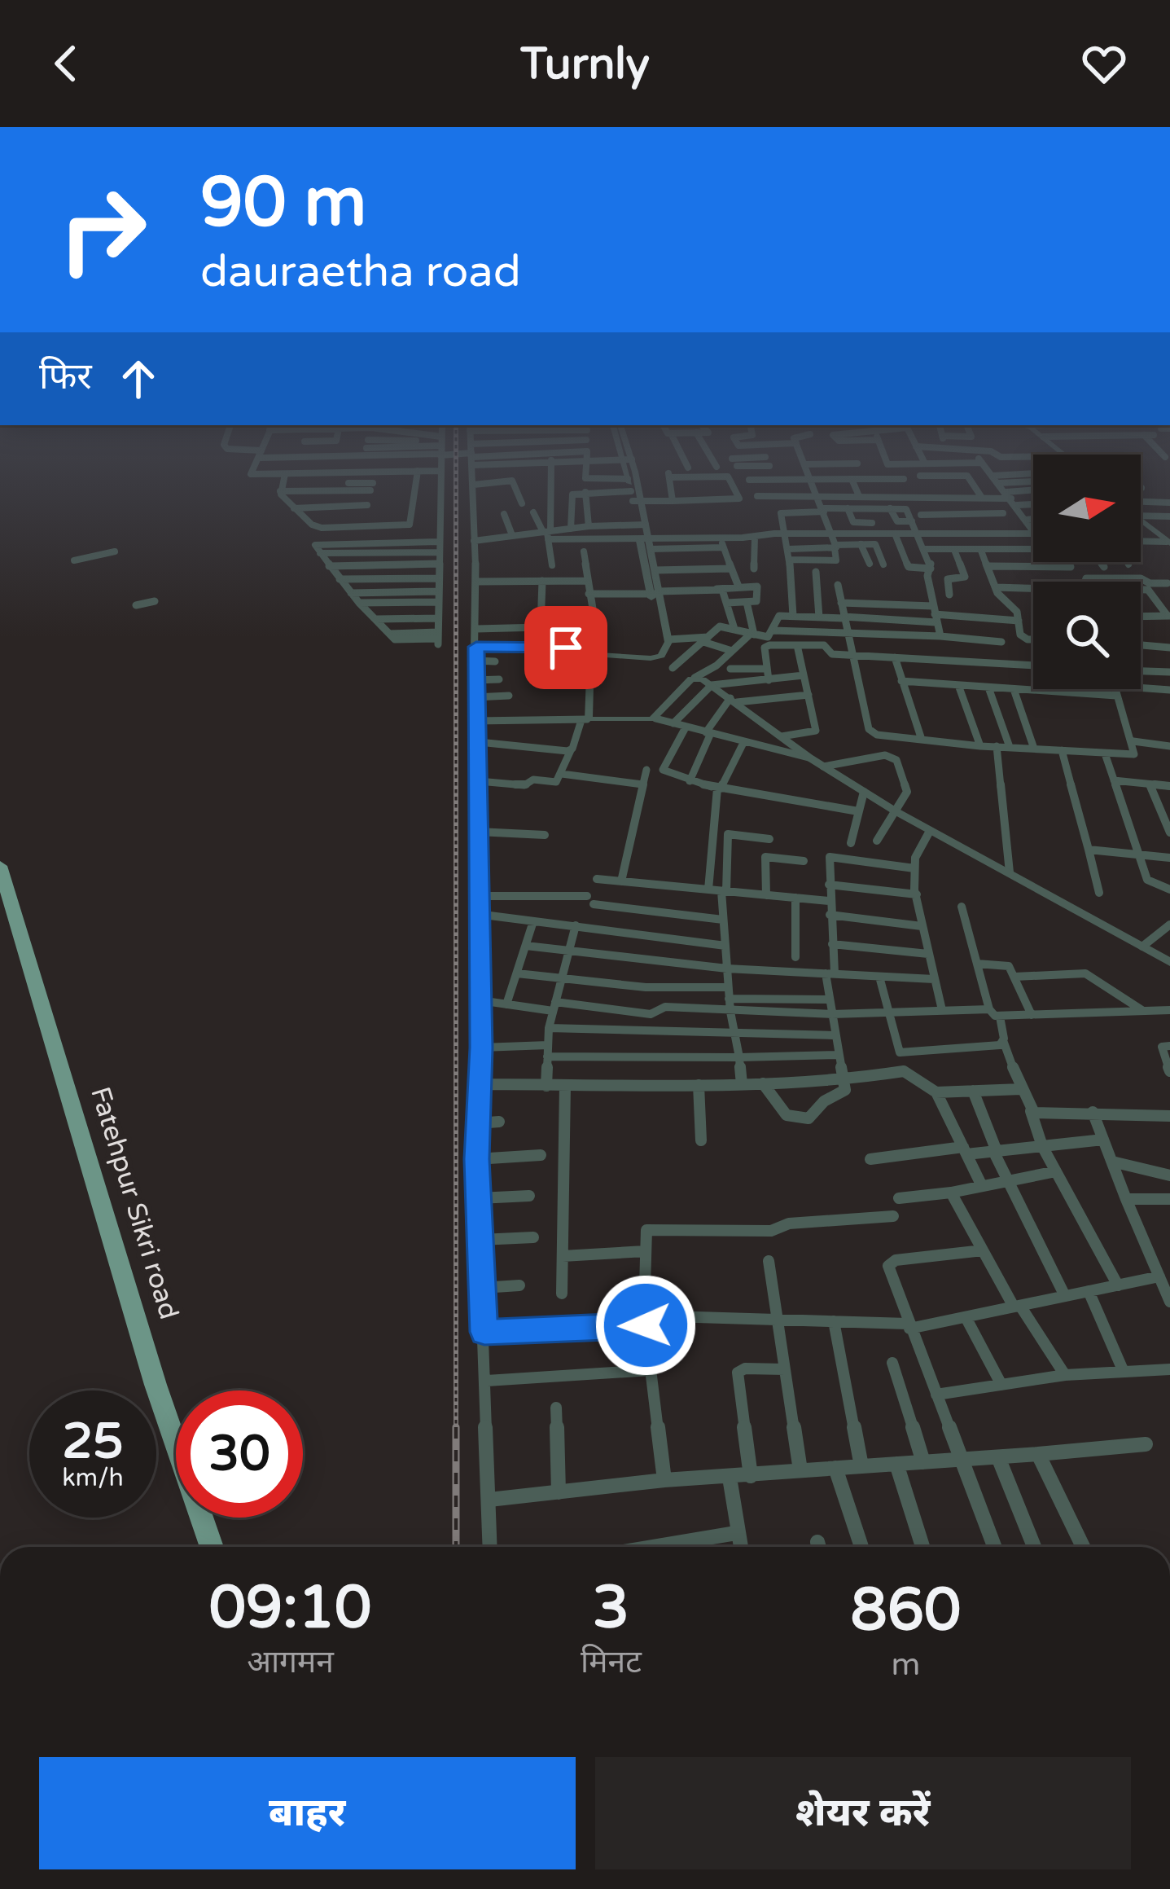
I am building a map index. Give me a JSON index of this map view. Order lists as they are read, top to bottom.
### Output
{
  "streets": {
    "main road": ["Fatehpur Sikri road"]
  },
  "north": "right",
  "page": {
    "header": "Turnly",
    "turn": ["90 m", "dauraetha road"],
    "then": "फिर",
    "speed": "25 km/h",
    "limit": "30",
    "eta": [
      "09:10",
      "आगमन",
      "3",
      "मिनट",
      "860",
      "m"
    ],
    "buttons": ["बाहर", "शेयर करें"]
  }
}
